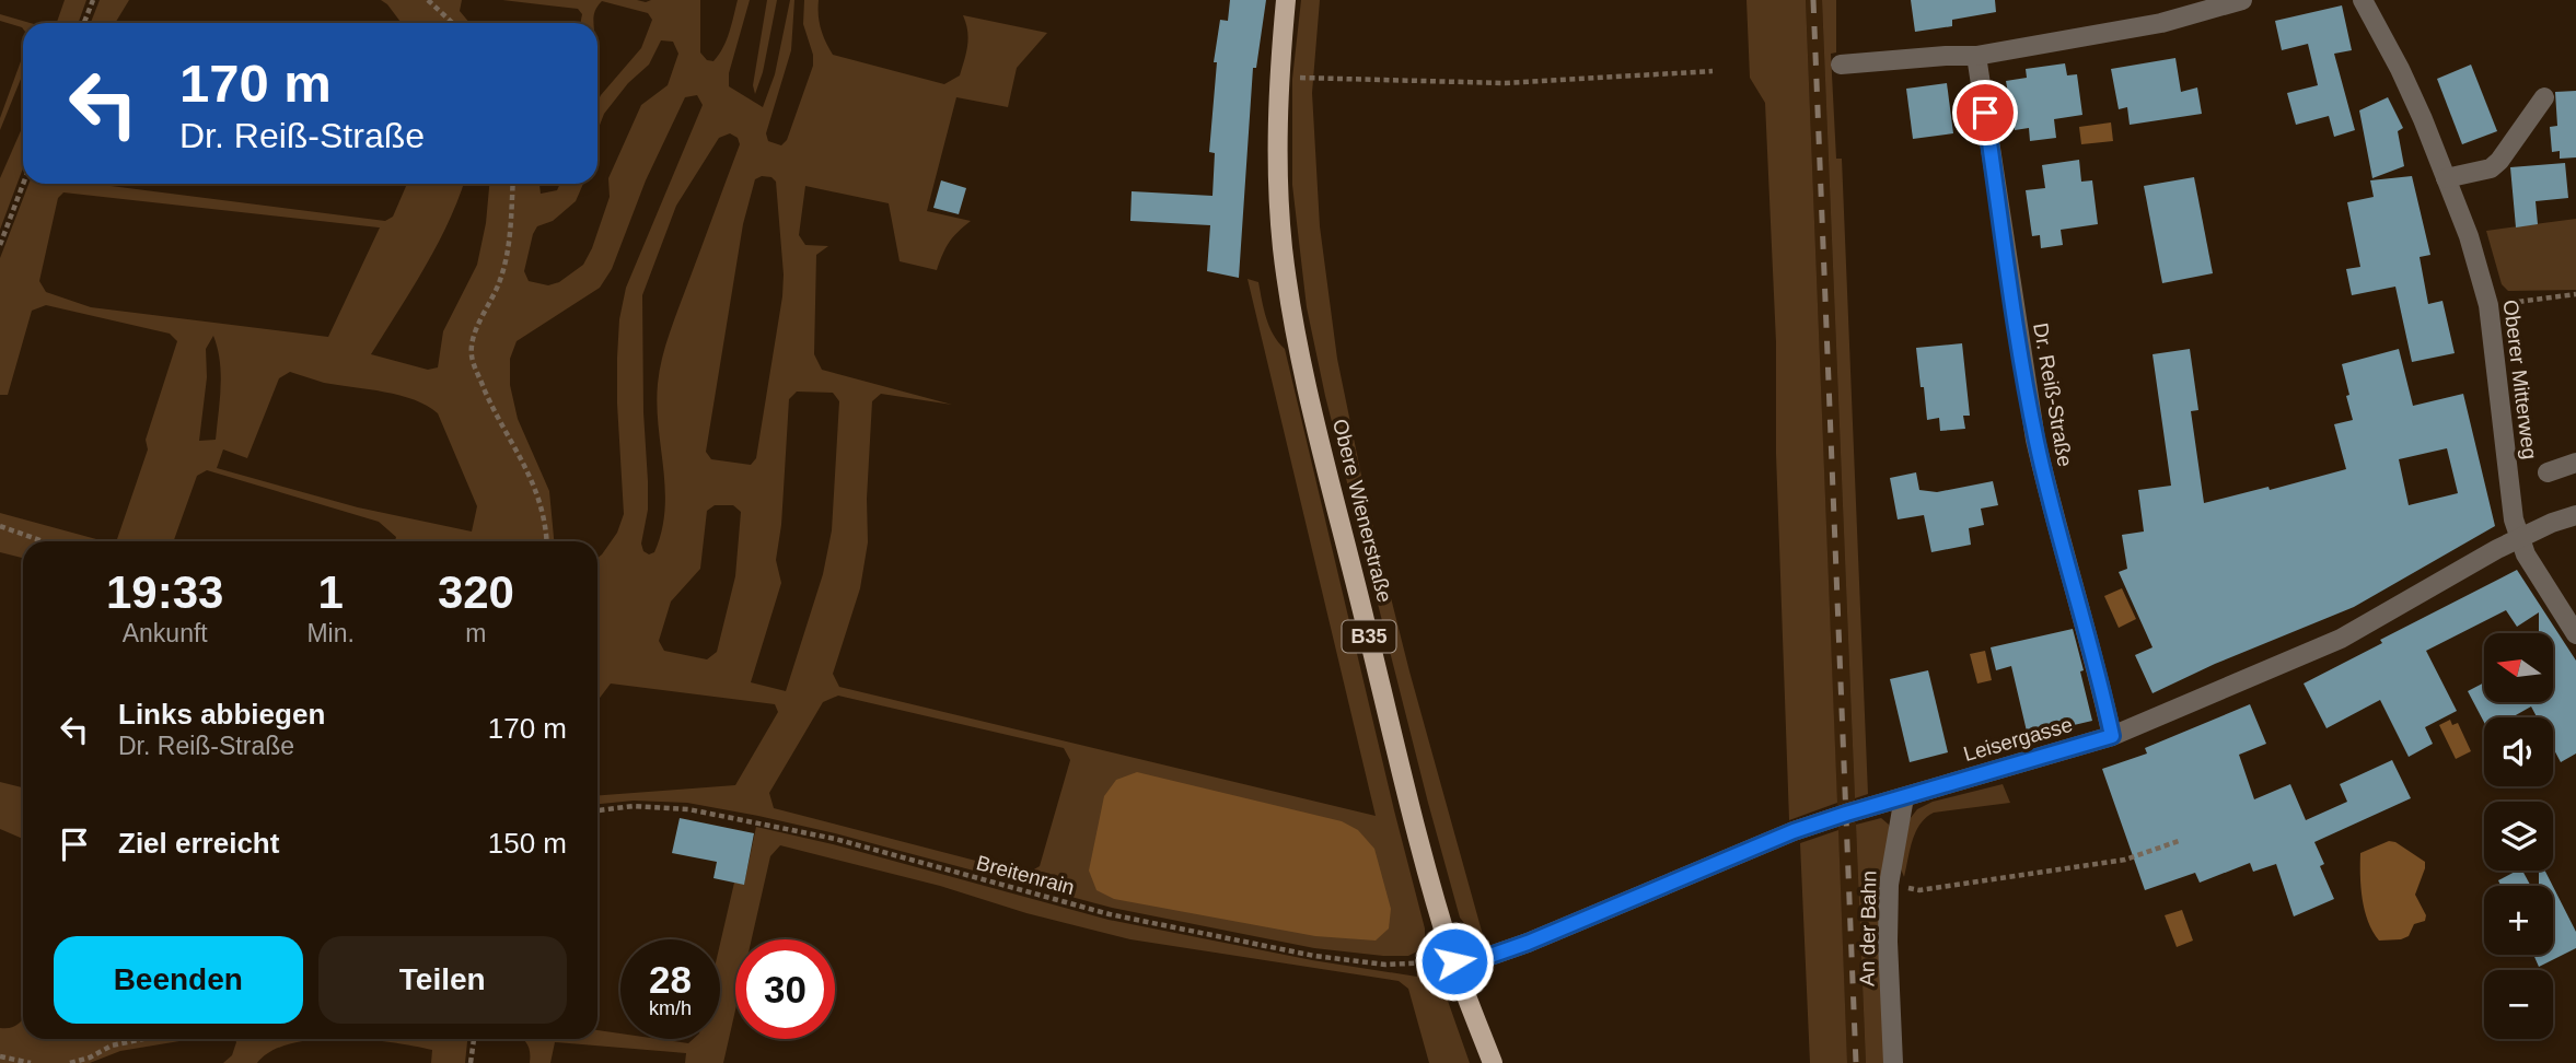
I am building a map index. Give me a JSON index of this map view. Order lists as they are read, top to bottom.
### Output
{
  "streets": {
    "main road": ["Obere Wienerstraße", "B35"],
    "street": [
      "Oberer Mitterweg",
      "Dr. Reiß-Straße",
      "Leisergasse",
      "An der Bahn"
    ],
    "path": ["Breitenrain"]
  },
  "crossings": [
    ["Oberer Mitterweg", "Leisergasse"],
    ["Dr. Reiß-Straße", "Leisergasse"],
    ["Obere Wienerstraße", "Leisergasse"],
    ["Obere Wienerstraße", "Breitenrain"],
    ["Leisergasse", "Breitenrain"],
    ["Leisergasse", "An der Bahn"]
  ],
  "north": "left",
  "page": {
    "turn": ["170 m", "Dr. Reiß-Straße"],
    "eta": [
      "19:33",
      "Ankunft",
      "1",
      "Min.",
      "320",
      "m"
    ],
    "map_buttons": ["+", "−"],
    "list": [
      {
        "name": "Links abbiegen",
        "note": "Dr. Reiß-Straße",
        "value": "170 m"
      },
      {
        "name": "Ziel erreicht",
        "value": "150 m"
      }
    ],
    "buttons": ["Beenden", "Teilen"],
    "speed": "28 km/h",
    "limit": "30"
  }
}
